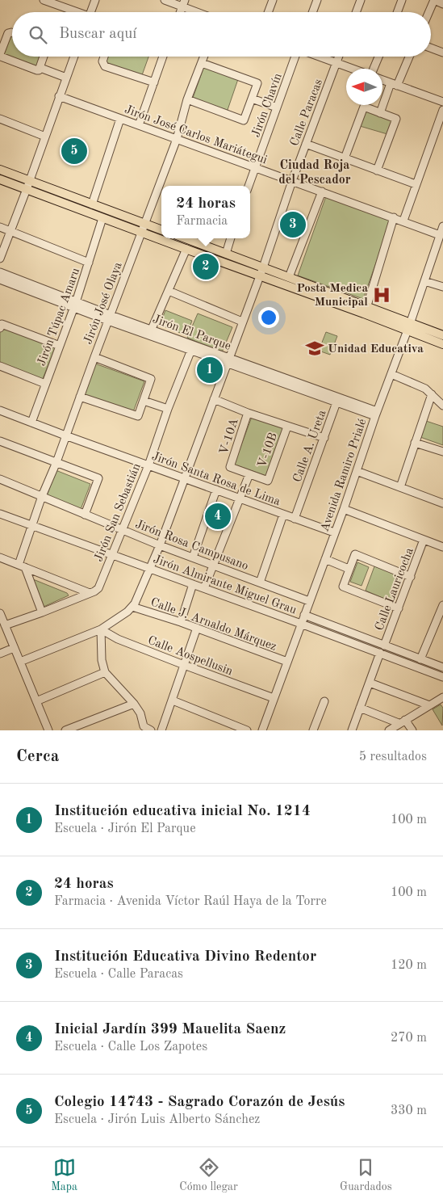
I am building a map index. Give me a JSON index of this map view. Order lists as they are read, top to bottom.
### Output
{
  "streets": {
    "street": [
      "Jirón Chavín",
      "Calle Paracas",
      "Jirón José Carlos Mariátegui",
      "Jirón José Olaya",
      "Jirón Túpac Amaru",
      "Jirón El Parque",
      "V-10A",
      "Calle A. Ureta",
      "V-10B",
      "Avenida Ramiro Prialé",
      "Jirón Santa Rosa de Lima",
      "Jirón San Sebastián",
      "Jirón Rosa Campusano",
      "Jirón Almirante Miguel Grau",
      "Calle Lauricocha",
      "Calle J. Arnaldo Márquez",
      "Calle Aospellusin"
    ]
  },
  "crossings": [
    ["Jirón Chavín", "Jirón José Carlos Mariátegui"],
    ["Calle Paracas", "Jirón José Carlos Mariátegui"],
    ["Calle Paracas", "Jirón El Parque"],
    ["Calle Paracas", "Jirón Santa Rosa de Lima"],
    ["Calle Paracas", "Jirón Rosa Campusano"],
    ["Calle Paracas", "Jirón Almirante Miguel Grau"],
    ["Calle Paracas", "Calle J. Arnaldo Márquez"],
    ["Jirón José Carlos Mariátegui", "Jirón José Olaya"],
    ["Jirón José Carlos Mariátegui", "Avenida Ramiro Prialé"],
    ["Jirón José Olaya", "Jirón El Parque"],
    ["Jirón José Olaya", "Jirón Santa Rosa de Lima"],
    ["Jirón José Olaya", "Jirón Rosa Campusano"],
    ["Jirón José Olaya", "Jirón Almirante Miguel Grau"],
    ["Jirón Túpac Amaru", "Jirón El Parque"],
    ["Jirón Túpac Amaru", "Jirón Santa Rosa de Lima"],
    ["Jirón El Parque", "Calle A. Ureta"],
    ["Jirón El Parque", "Avenida Ramiro Prialé"],
    ["Jirón El Parque", "Jirón San Sebastián"],
    ["V-10A", "V-10B"],
    ["Calle A. Ureta", "Jirón Santa Rosa de Lima"],
    ["Avenida Ramiro Prialé", "Jirón Santa Rosa de Lima"],
    ["Avenida Ramiro Prialé", "Jirón Rosa Campusano"],
    ["Avenida Ramiro Prialé", "Jirón Almirante Miguel Grau"],
    ["Avenida Ramiro Prialé", "Calle J. Arnaldo Márquez"],
    ["Avenida Ramiro Prialé", "Calle Aospellusin"],
    ["Jirón Santa Rosa de Lima", "Jirón San Sebastián"],
    ["Jirón San Sebastián", "Jirón Rosa Campusano"],
    ["Jirón San Sebastián", "Jirón Almirante Miguel Grau"],
    ["Jirón Almirante Miguel Grau", "Calle Lauricocha"]
  ],
  "districts": ["Ciudad Roja del Pescador"],
  "places": {
    "hospital": ["Posta Medica Municipal"],
    "school or university": ["Unidad Educativa"]
  },
  "north": "left",
  "page": {
    "search": "Buscar aquí",
    "pins": [
      "5",
      "3",
      "2",
      "1",
      "4"
    ],
    "popup": ["24 horas", "Farmacia"],
    "heading": ["Cerca", "5 resultados"],
    "list": [
      {
        "mark": "1",
        "name": "Institución educativa inicial No. 1214",
        "note": "Escuela · Jirón El Parque",
        "value": "100 m"
      },
      {
        "mark": "2",
        "name": "24 horas",
        "note": "Farmacia · Avenida Víctor Raúl Haya de la Torre",
        "value": "100 m"
      },
      {
        "mark": "3",
        "name": "Institución Educativa Divino Redentor",
        "note": "Escuela · Calle Paracas",
        "value": "120 m"
      },
      {
        "mark": "4",
        "name": "Inicial Jardín 399 Mauelita Saenz",
        "note": "Escuela · Calle Los Zapotes",
        "value": "270 m"
      },
      {
        "mark": "5",
        "name": "Colegio 14743 - Sagrado Corazón de Jesús",
        "note": "Escuela · Jirón Luis Alberto Sánchez",
        "value": "330 m"
      }
    ],
    "nav": ["Mapa", "Cómo llegar", "Guardados"]
  }
}
